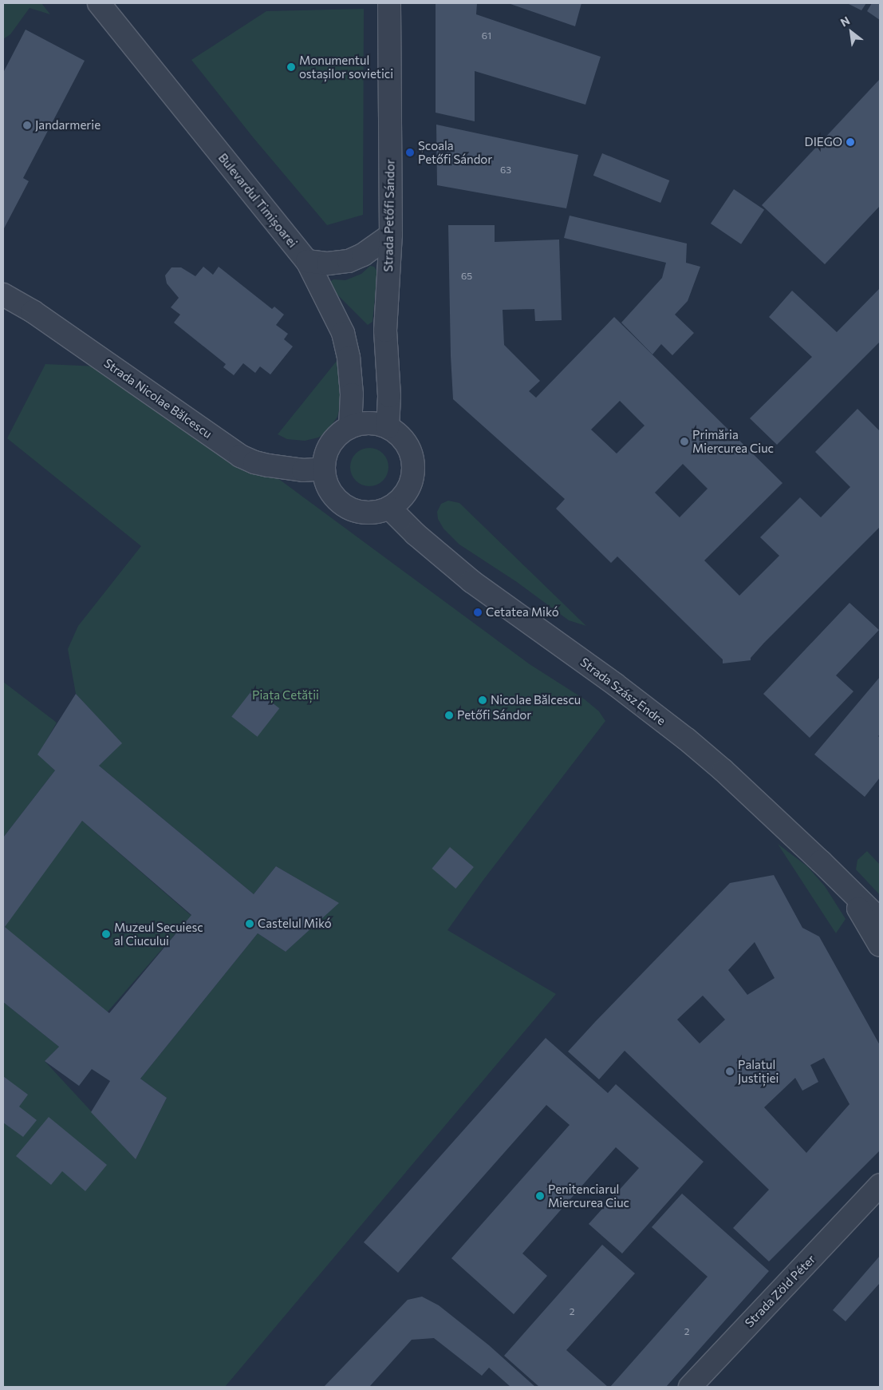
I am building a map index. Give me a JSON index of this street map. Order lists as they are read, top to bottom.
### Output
{
  "streets": {
    "street": [
      "Bulevardul Timișoarei",
      "Strada Petőfi Sándor",
      "Strada Nicolae Bălcescu",
      "Strada Szász Endre",
      "Strada Zöld Péter"
    ]
  },
  "crossings": [
    ["Bulevardul Timișoarei", "Strada Petőfi Sándor"],
    ["Bulevardul Timișoarei", "Strada Nicolae Bălcescu"],
    ["Bulevardul Timișoarei", "Strada Szász Endre"],
    ["Strada Petőfi Sándor", "Strada Nicolae Bălcescu"],
    ["Strada Petőfi Sándor", "Strada Szász Endre"],
    ["Strada Nicolae Bălcescu", "Strada Szász Endre"]
  ],
  "parks": ["Piața Cetății"],
  "places": [
    "Monumentul ostașilor sovietici",
    "Jandarmerie",
    "DIEGO",
    "Școala Petőfi Sándor",
    "Primăria Miercurea Ciuc",
    "Cetatea Mikó",
    "Nicolae Bălcescu",
    "Petőfi Sándor",
    "Castelul Mikó",
    "Muzeul Secuiesc al Ciucului",
    "Palatul Justiției",
    "Penitenciarul Miercurea Ciuc"
  ],
  "house_numbers": [
    "61",
    "63",
    "65",
    "2",
    "2"
  ],
  "north": "top left"
}
